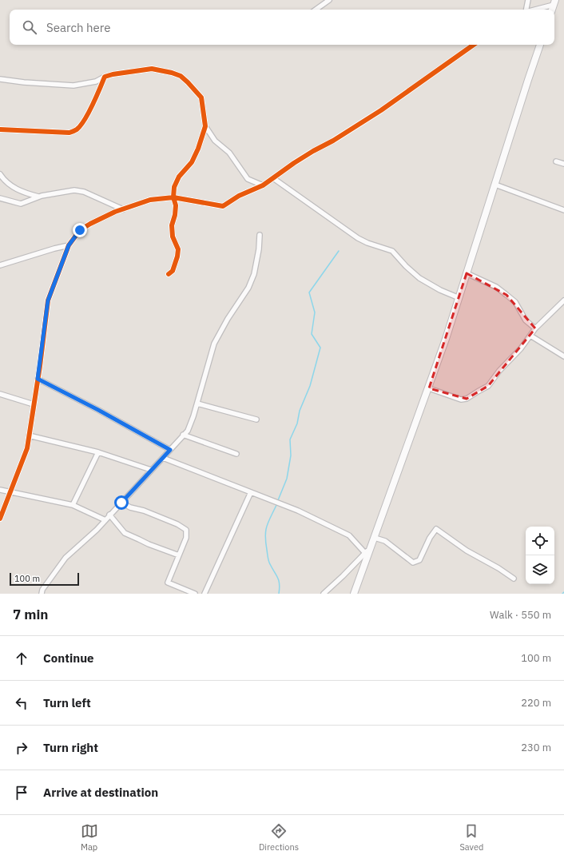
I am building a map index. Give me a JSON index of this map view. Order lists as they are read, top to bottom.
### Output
{
  "scale_bar": "100 m",
  "page": {
    "search": "Search here",
    "scale": "100 m",
    "heading": ["7 min", "Walk · 550 m"],
    "list": [
      ["Continue", "100 m"],
      ["Turn left", "220 m"],
      ["Turn right", "230 m"],
      "Arrive at destination"
    ],
    "nav": ["Map", "Directions", "Saved"]
  }
}
